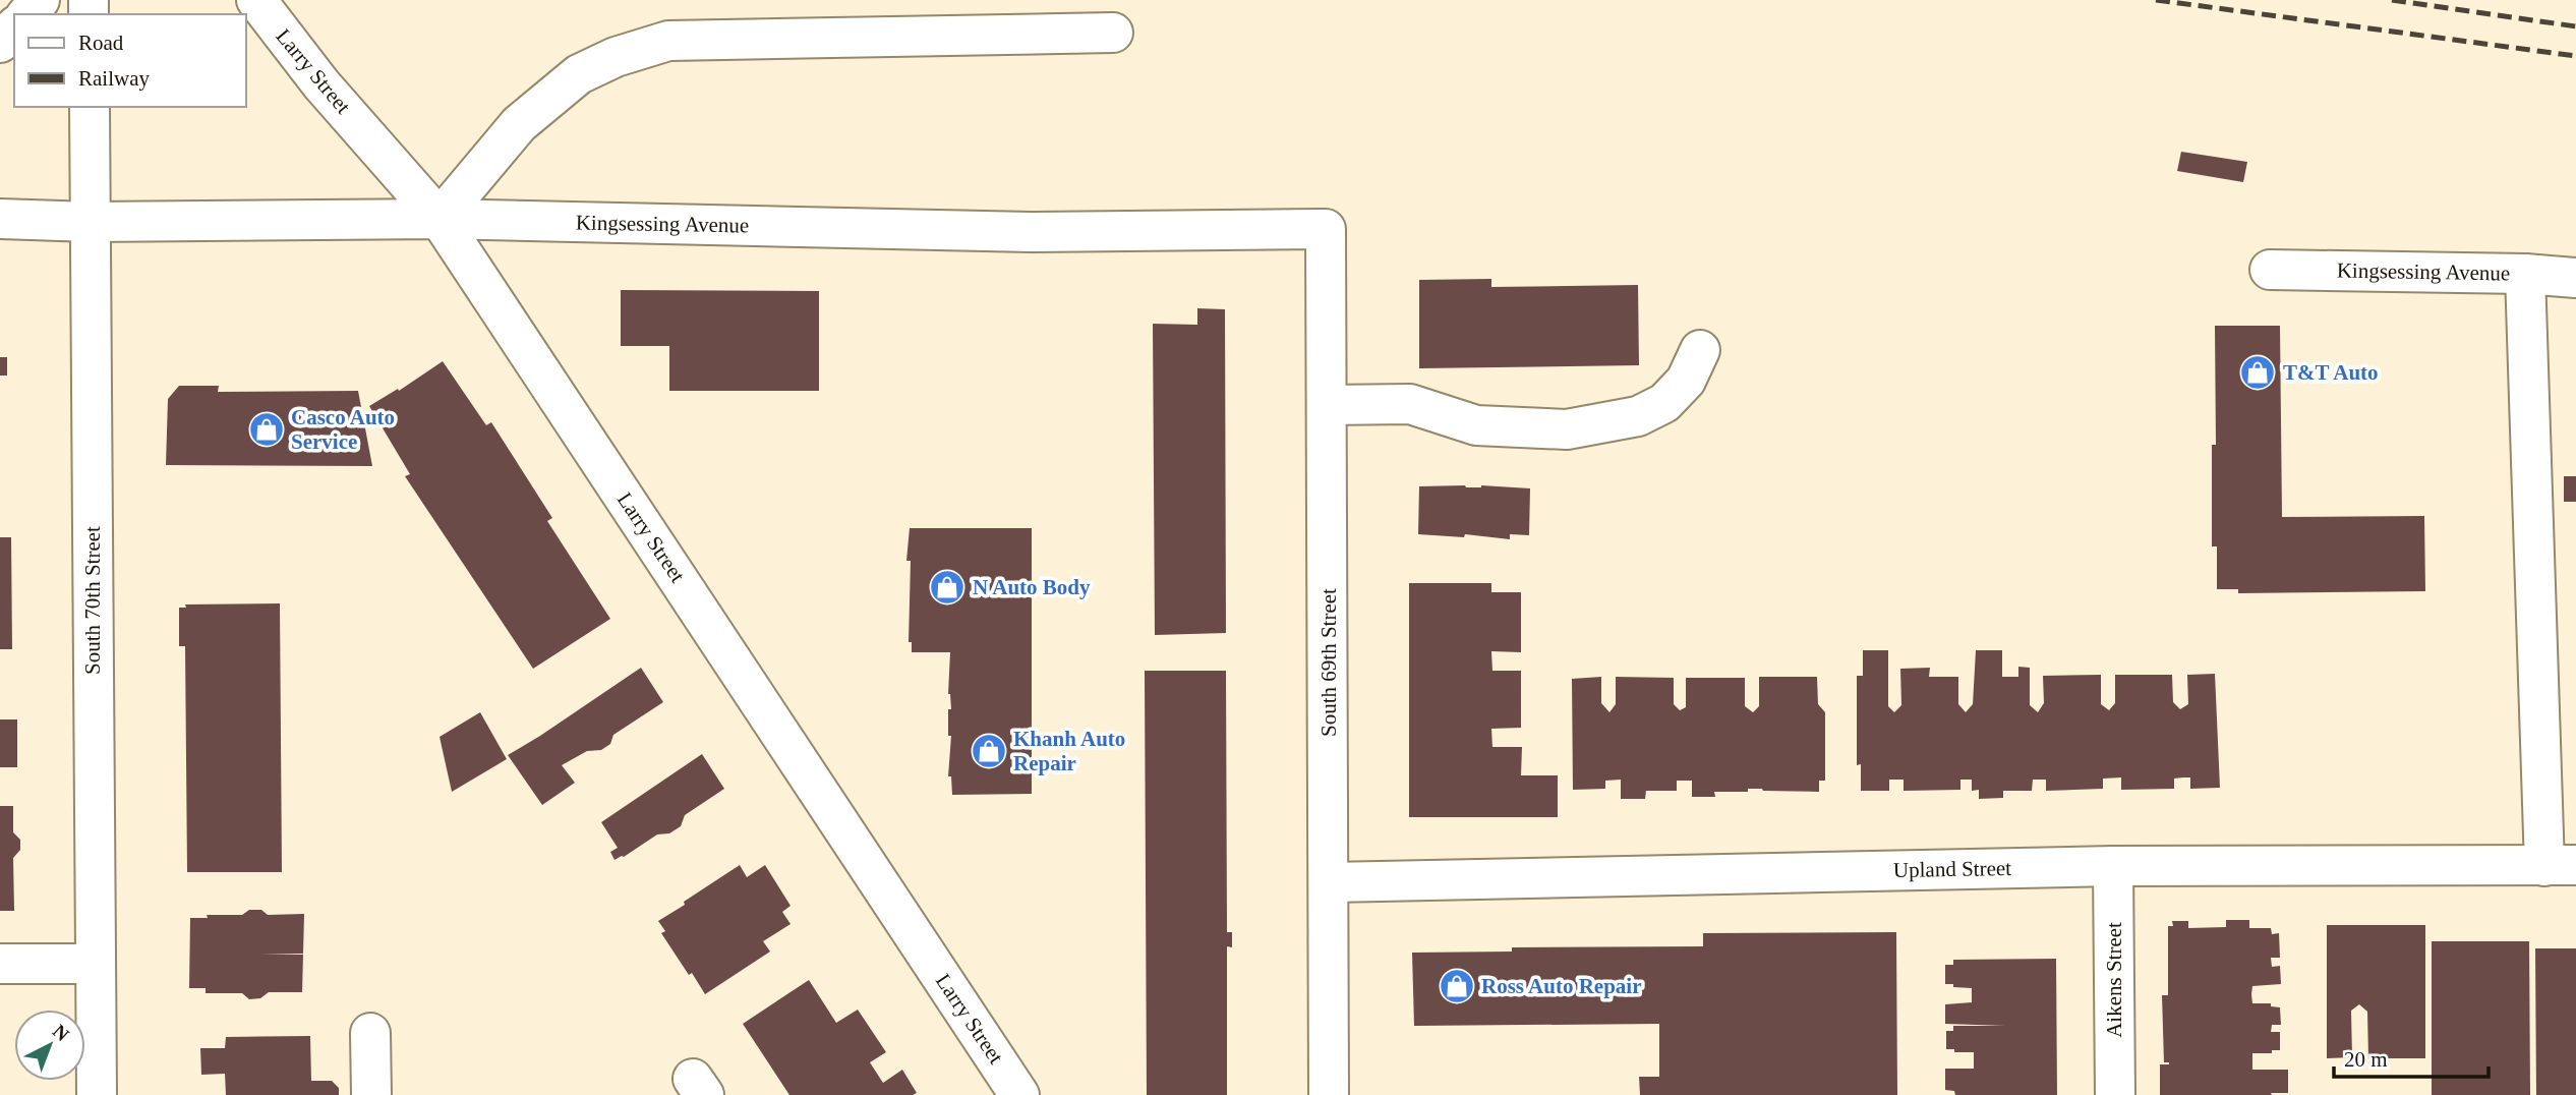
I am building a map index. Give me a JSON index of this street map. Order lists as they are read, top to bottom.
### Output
{
  "streets": {
    "street": [
      "Larry Street",
      "Kingsessing Avenue",
      "South 70th Street",
      "South 69th Street",
      "Upland Street",
      "Aikens Street"
    ]
  },
  "crossings": [
    ["Larry Street", "Kingsessing Avenue"],
    ["Kingsessing Avenue", "South 70th Street"],
    ["Kingsessing Avenue", "South 69th Street"],
    ["South 69th Street", "Upland Street"],
    ["Upland Street", "Aikens Street"]
  ],
  "places": {
    "shop": [
      "T&T Auto",
      "Casco Auto Service",
      "N Auto Body",
      "Khanh Auto Repair",
      "Ross Auto Repair"
    ]
  },
  "legend": ["Road", "Railway"],
  "scale_bar": "20 m",
  "north": "top right"
}
